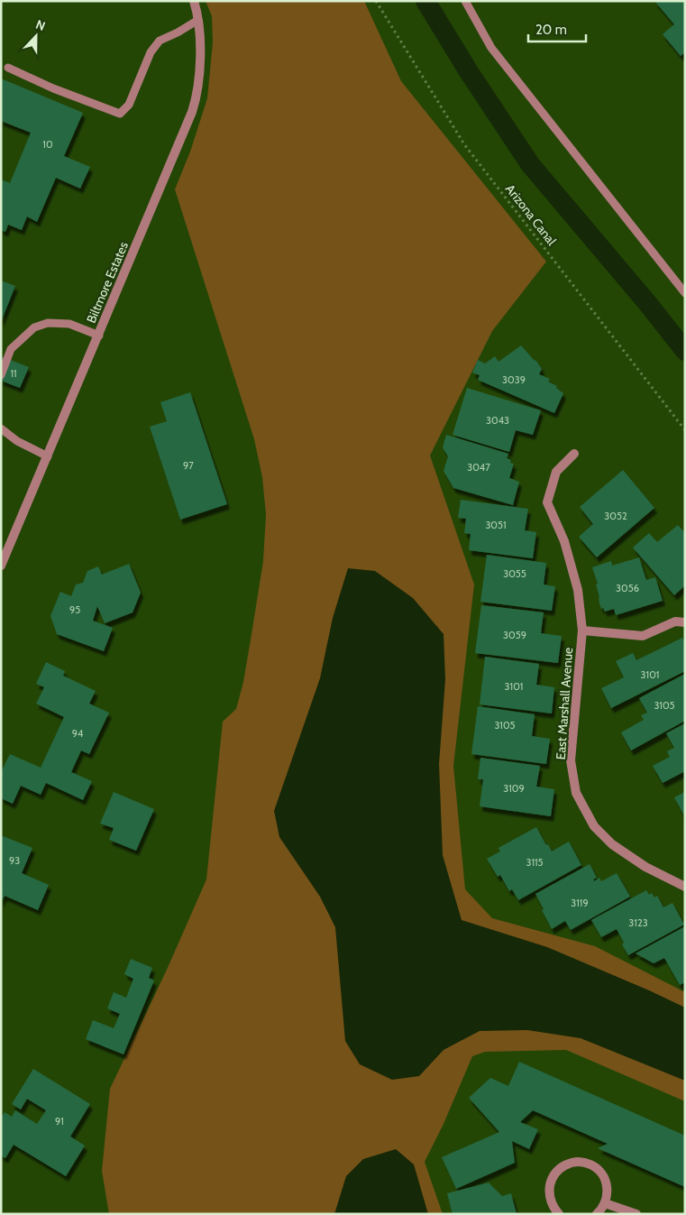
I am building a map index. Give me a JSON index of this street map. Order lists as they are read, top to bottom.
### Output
{
  "streets": {
    "street": ["Biltmore Estates", "East Marshall Avenue"],
    "path": ["Arizona Canal"]
  },
  "house_numbers": [
    "10",
    "11",
    "3039",
    "3043",
    "97",
    "3047",
    "3052",
    "3051",
    "3055",
    "3056",
    "95",
    "3059",
    "3101",
    "3101",
    "3105",
    "3105",
    "94",
    "3109",
    "93",
    "3115",
    "3119",
    "3123",
    "91"
  ],
  "scale_bar": "20 m",
  "north": "top"
}
